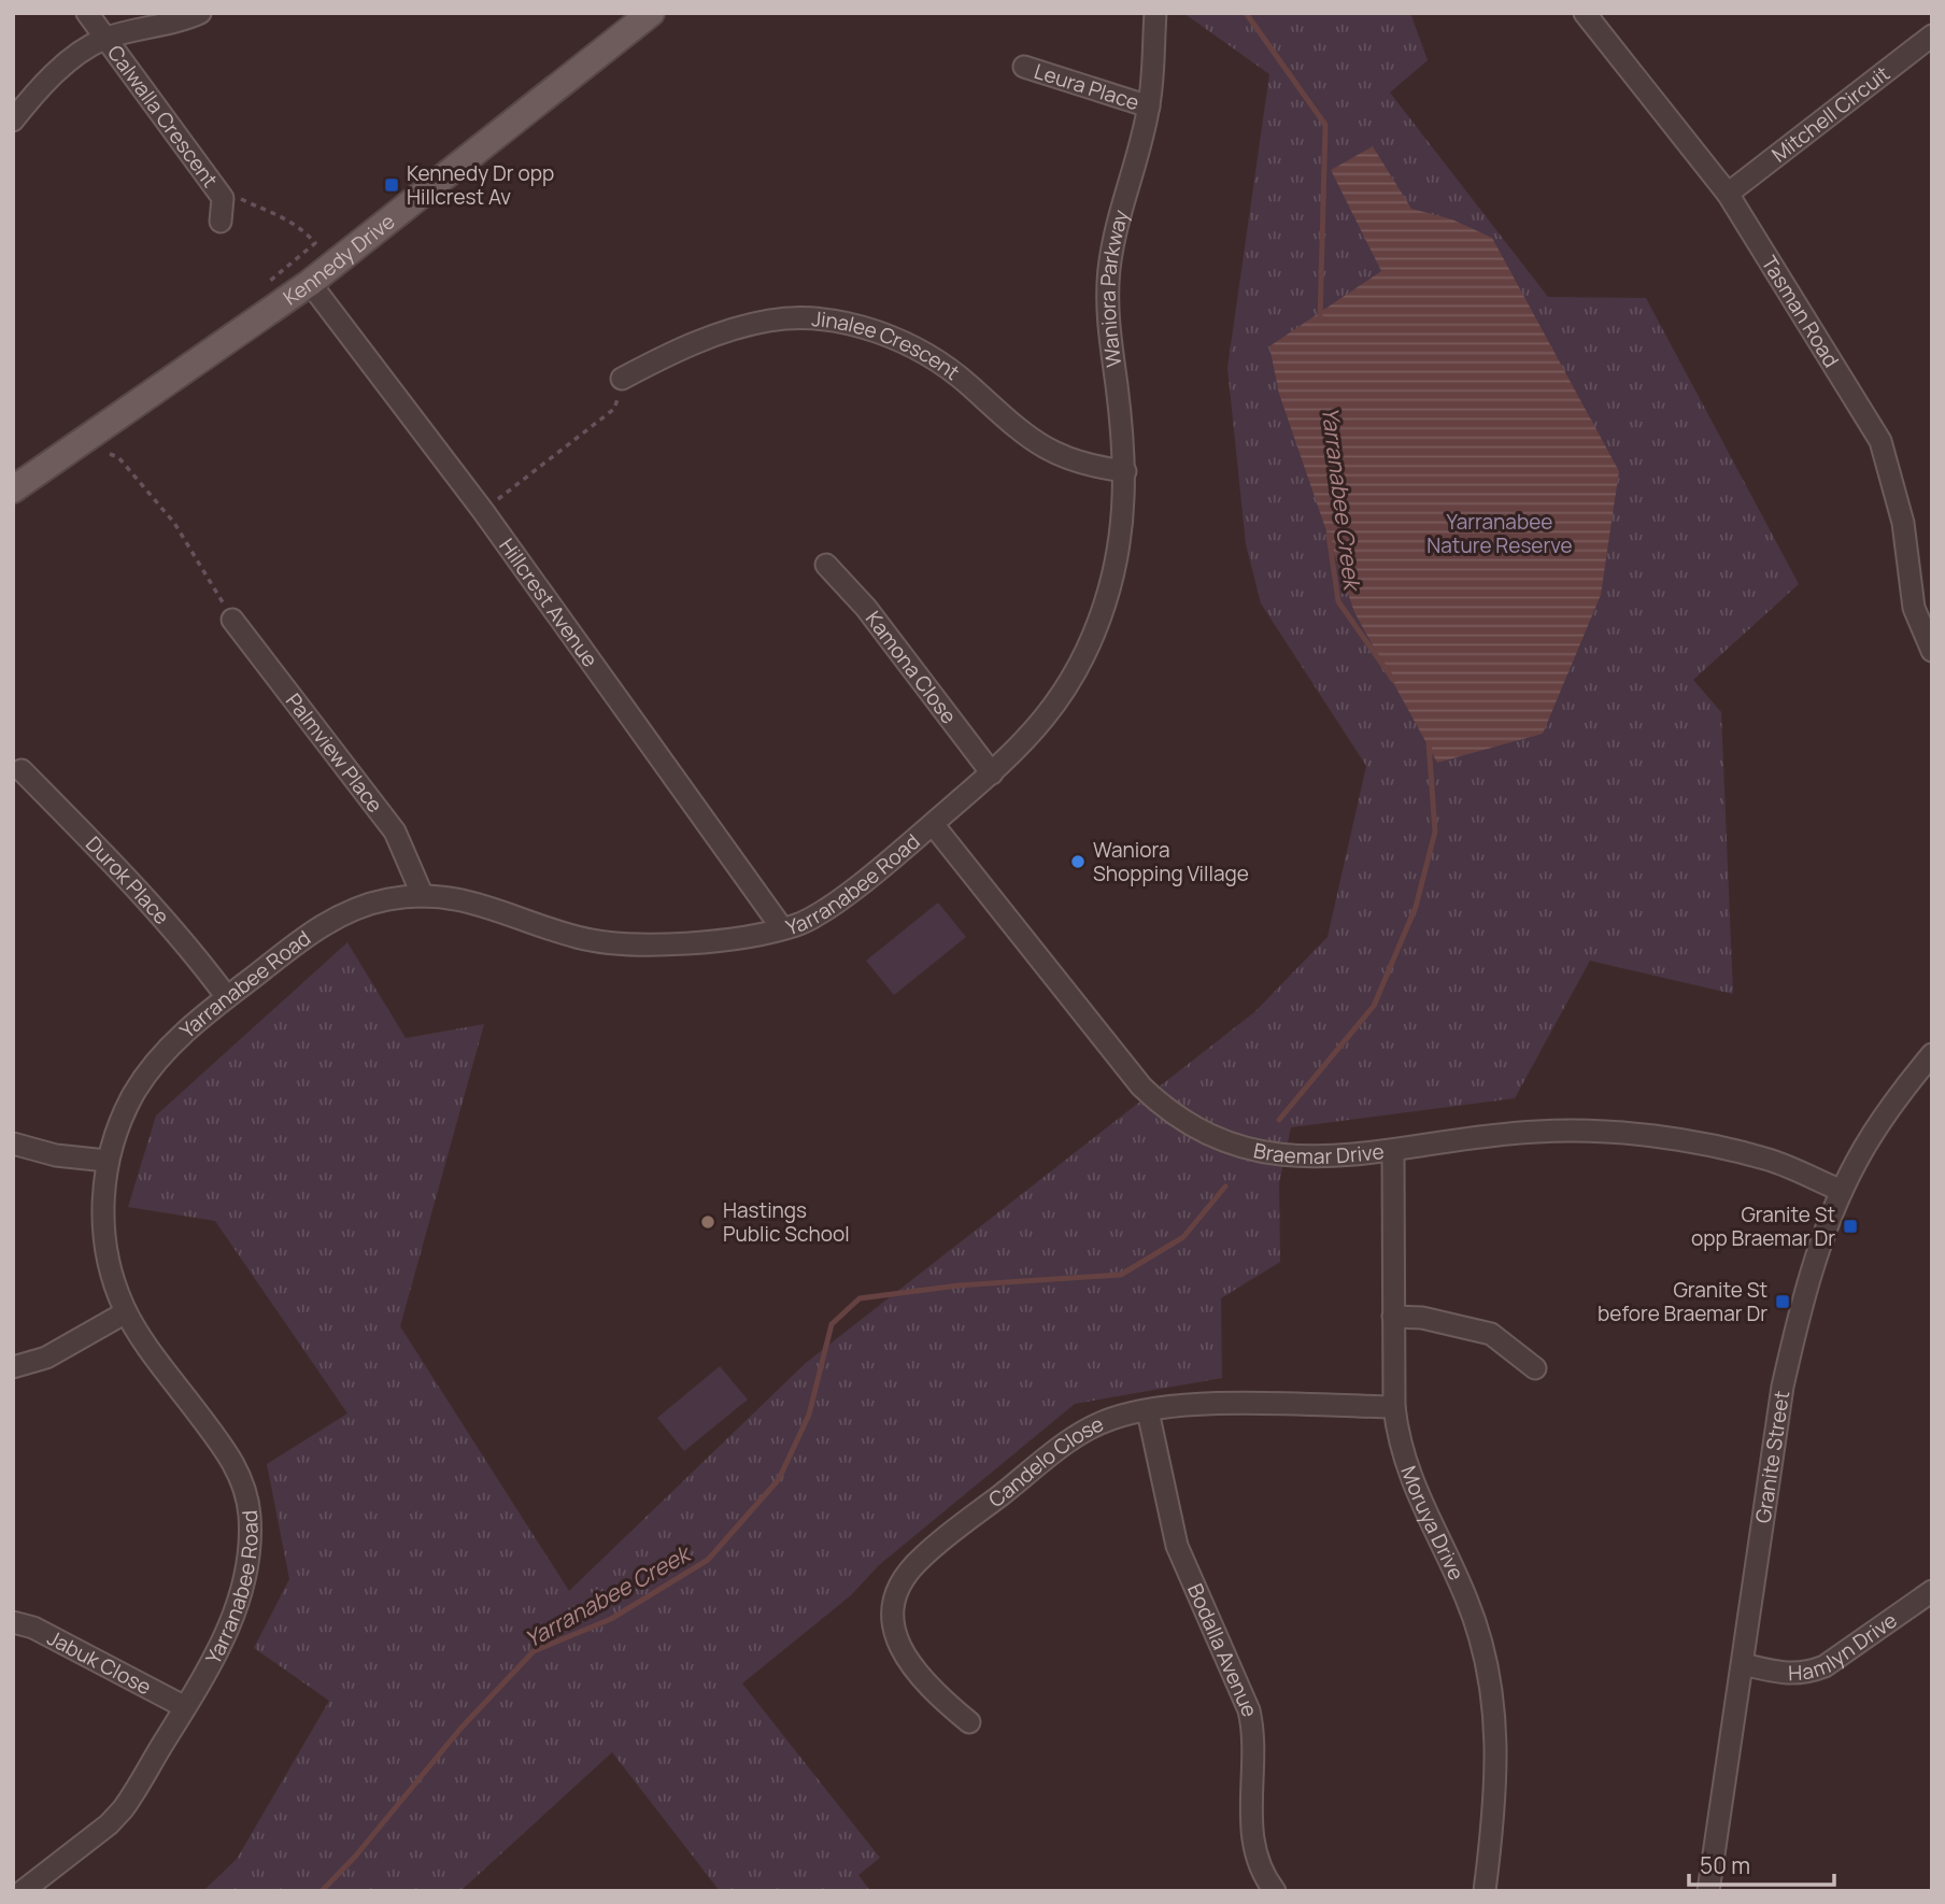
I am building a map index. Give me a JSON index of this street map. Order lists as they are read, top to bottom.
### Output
{
  "streets": {
    "main road": ["Kennedy Drive"],
    "street": [
      "Leura Place",
      "Mitchell Circuit",
      "Calwalla Crescent",
      "Waniora Parkway",
      "Tasman Road",
      "Jinalee Crescent",
      "Hillcrest Avenue",
      "Kamona Close",
      "Palmview Place",
      "Durok Place",
      "Yarranabee Road",
      "Braemar Drive",
      "Granite Street",
      "Candelo Close",
      "Moruya Drive",
      "Hamlyn Drive",
      "Bodalla Avenue",
      "Jabuk Close"
    ]
  },
  "crossings": [
    ["Leura Place", "Waniora Parkway"],
    ["Mitchell Circuit", "Tasman Road"],
    ["Kennedy Drive", "Hillcrest Avenue"],
    ["Waniora Parkway", "Jinalee Crescent"],
    ["Waniora Parkway", "Yarranabee Road"],
    ["Hillcrest Avenue", "Yarranabee Road"],
    ["Kamona Close", "Yarranabee Road"],
    ["Palmview Place", "Yarranabee Road"],
    ["Durok Place", "Yarranabee Road"],
    ["Yarranabee Road", "Braemar Drive"],
    ["Yarranabee Road", "Jabuk Close"],
    ["Braemar Drive", "Granite Street"],
    ["Braemar Drive", "Moruya Drive"],
    ["Granite Street", "Hamlyn Drive"],
    ["Candelo Close", "Moruya Drive"],
    ["Candelo Close", "Bodalla Avenue"]
  ],
  "water": ["Yarranabee Creek"],
  "parks": ["Yarranabee Nature Reserve"],
  "places": {
    "transit": ["Kennedy Dr opp Hillcrest Av", "Granite St opp Braemar Dr", "Granite St before Braemar Dr"],
    "other": ["Waniora Shopping Village", "Hastings Public School"]
  },
  "scale_bar": "50 m"
}
